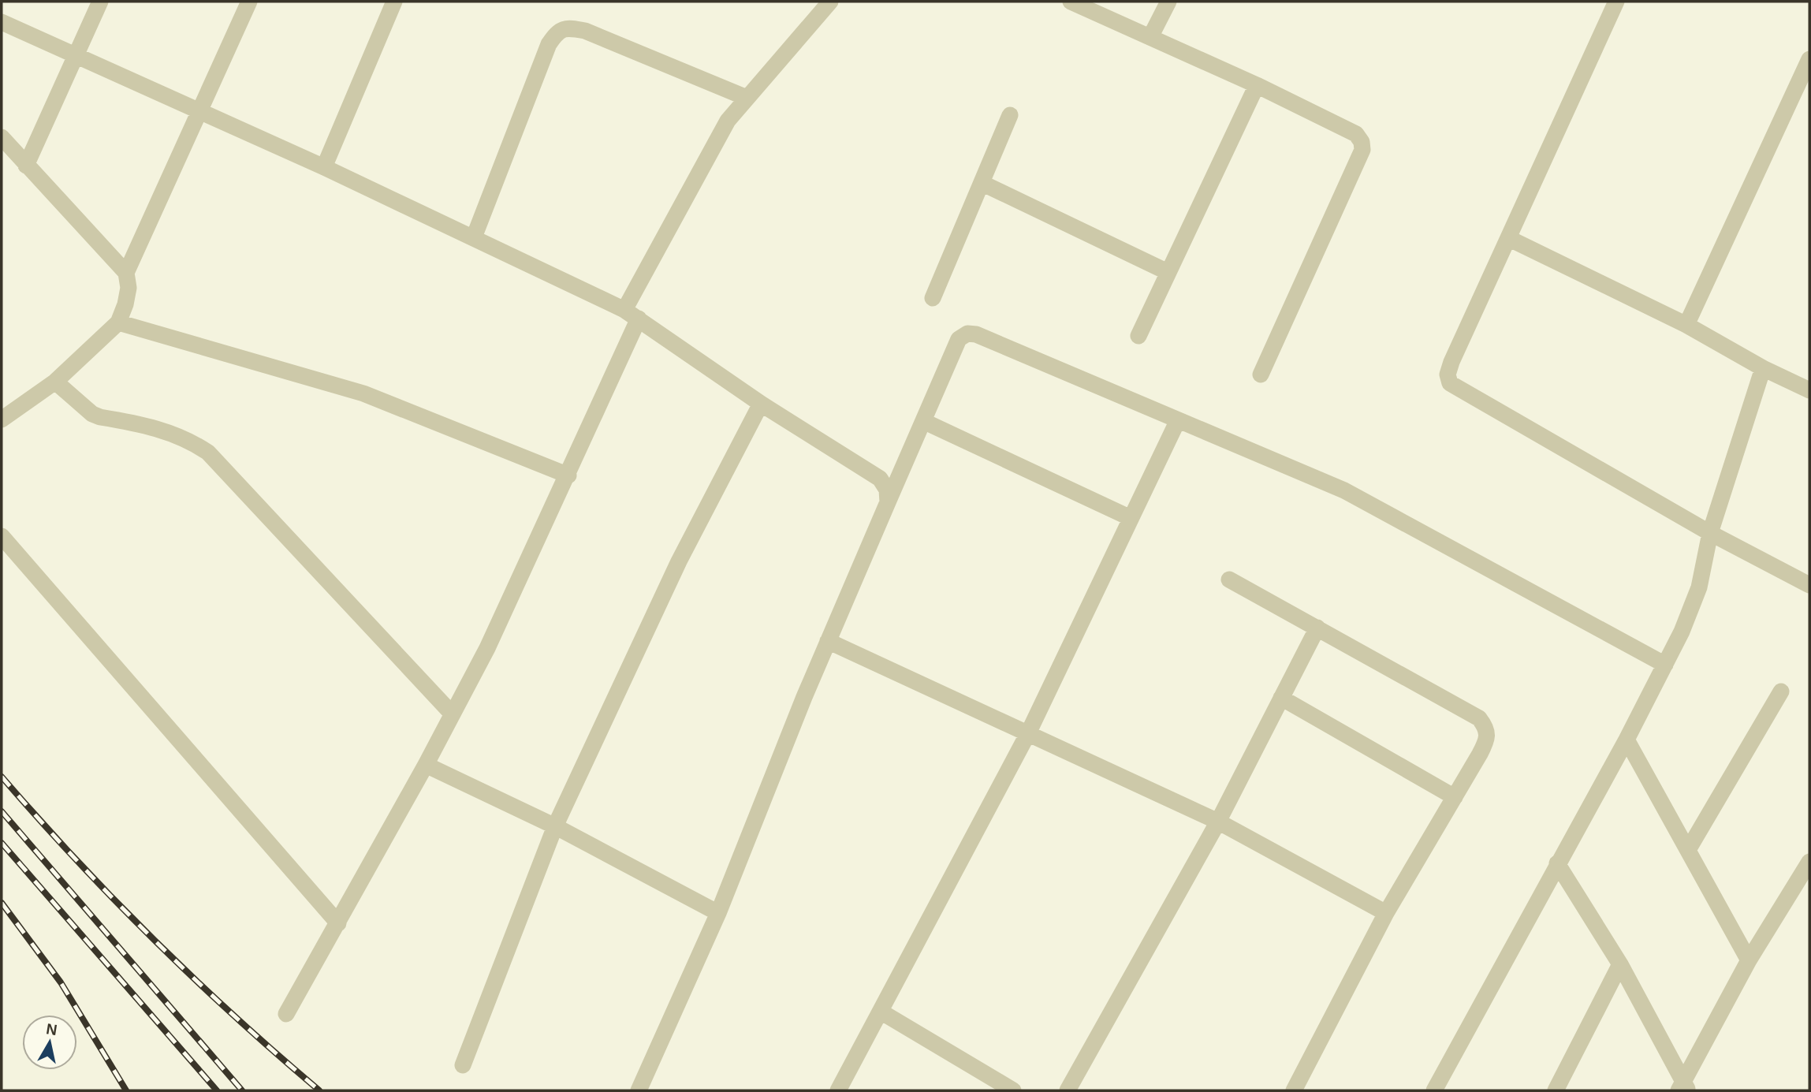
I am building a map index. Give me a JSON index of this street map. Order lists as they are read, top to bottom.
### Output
{
  "north": "top"
}
